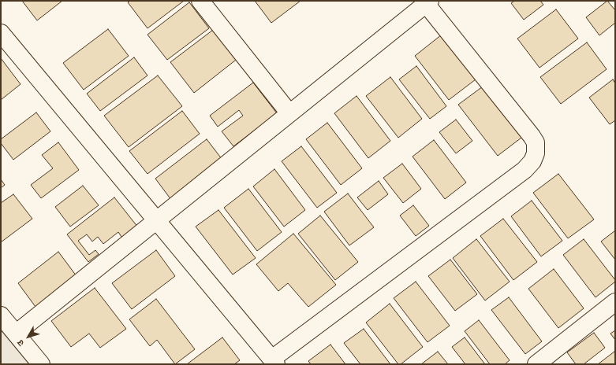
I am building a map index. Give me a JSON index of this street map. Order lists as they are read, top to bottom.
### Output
{
  "north": "bottom left"
}
